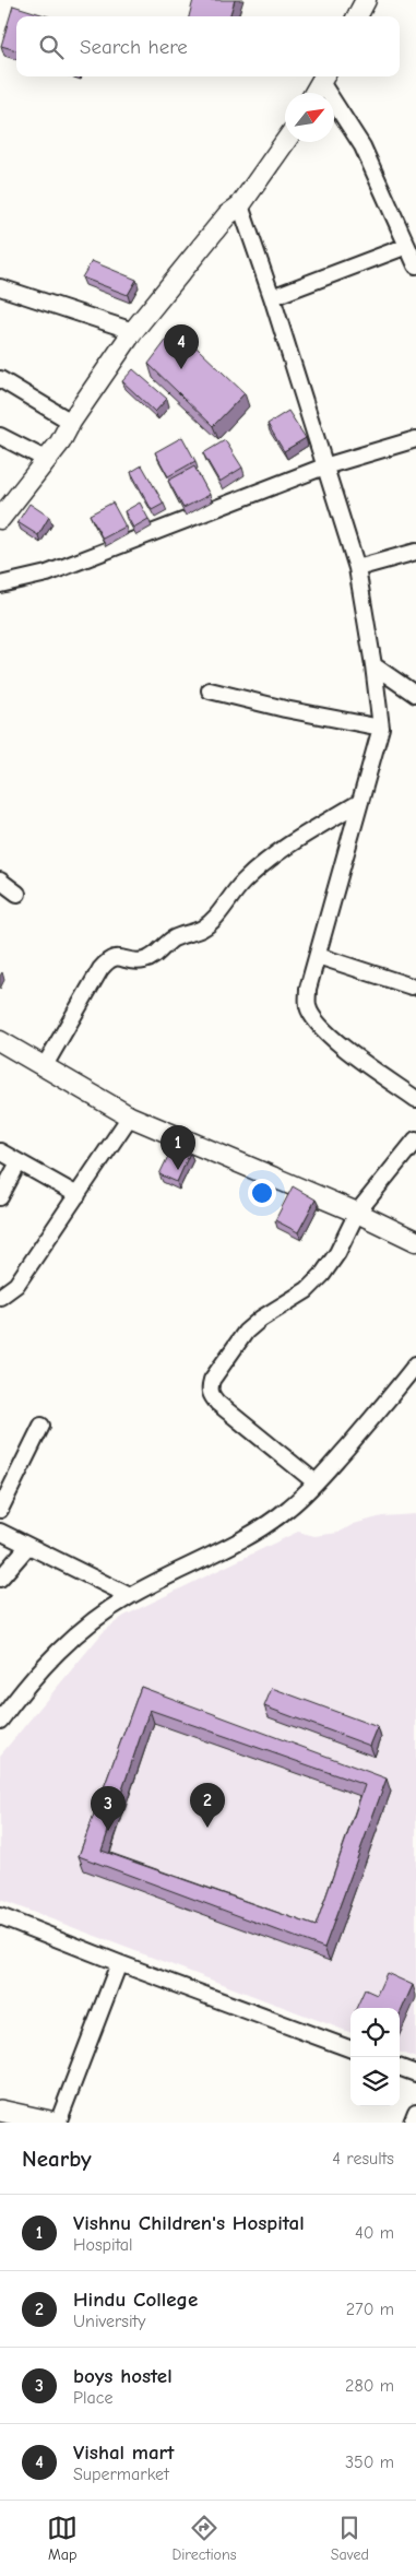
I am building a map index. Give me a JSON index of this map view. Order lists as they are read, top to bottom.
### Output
{
  "north": "top right",
  "page": {
    "search": "Search here",
    "pins": [
      "4",
      "1",
      "2",
      "3"
    ],
    "heading": ["Nearby", "4 results"],
    "list": [
      {
        "mark": "1",
        "name": "Vishnu Children's Hospital",
        "note": "Hospital",
        "value": "40 m"
      },
      {
        "mark": "2",
        "name": "Hindu College",
        "note": "University",
        "value": "270 m"
      },
      {
        "mark": "3",
        "name": "boys hostel",
        "note": "Place",
        "value": "280 m"
      },
      {
        "mark": "4",
        "name": "Vishal mart",
        "note": "Supermarket",
        "value": "350 m"
      }
    ],
    "nav": ["Map", "Directions", "Saved"]
  }
}
